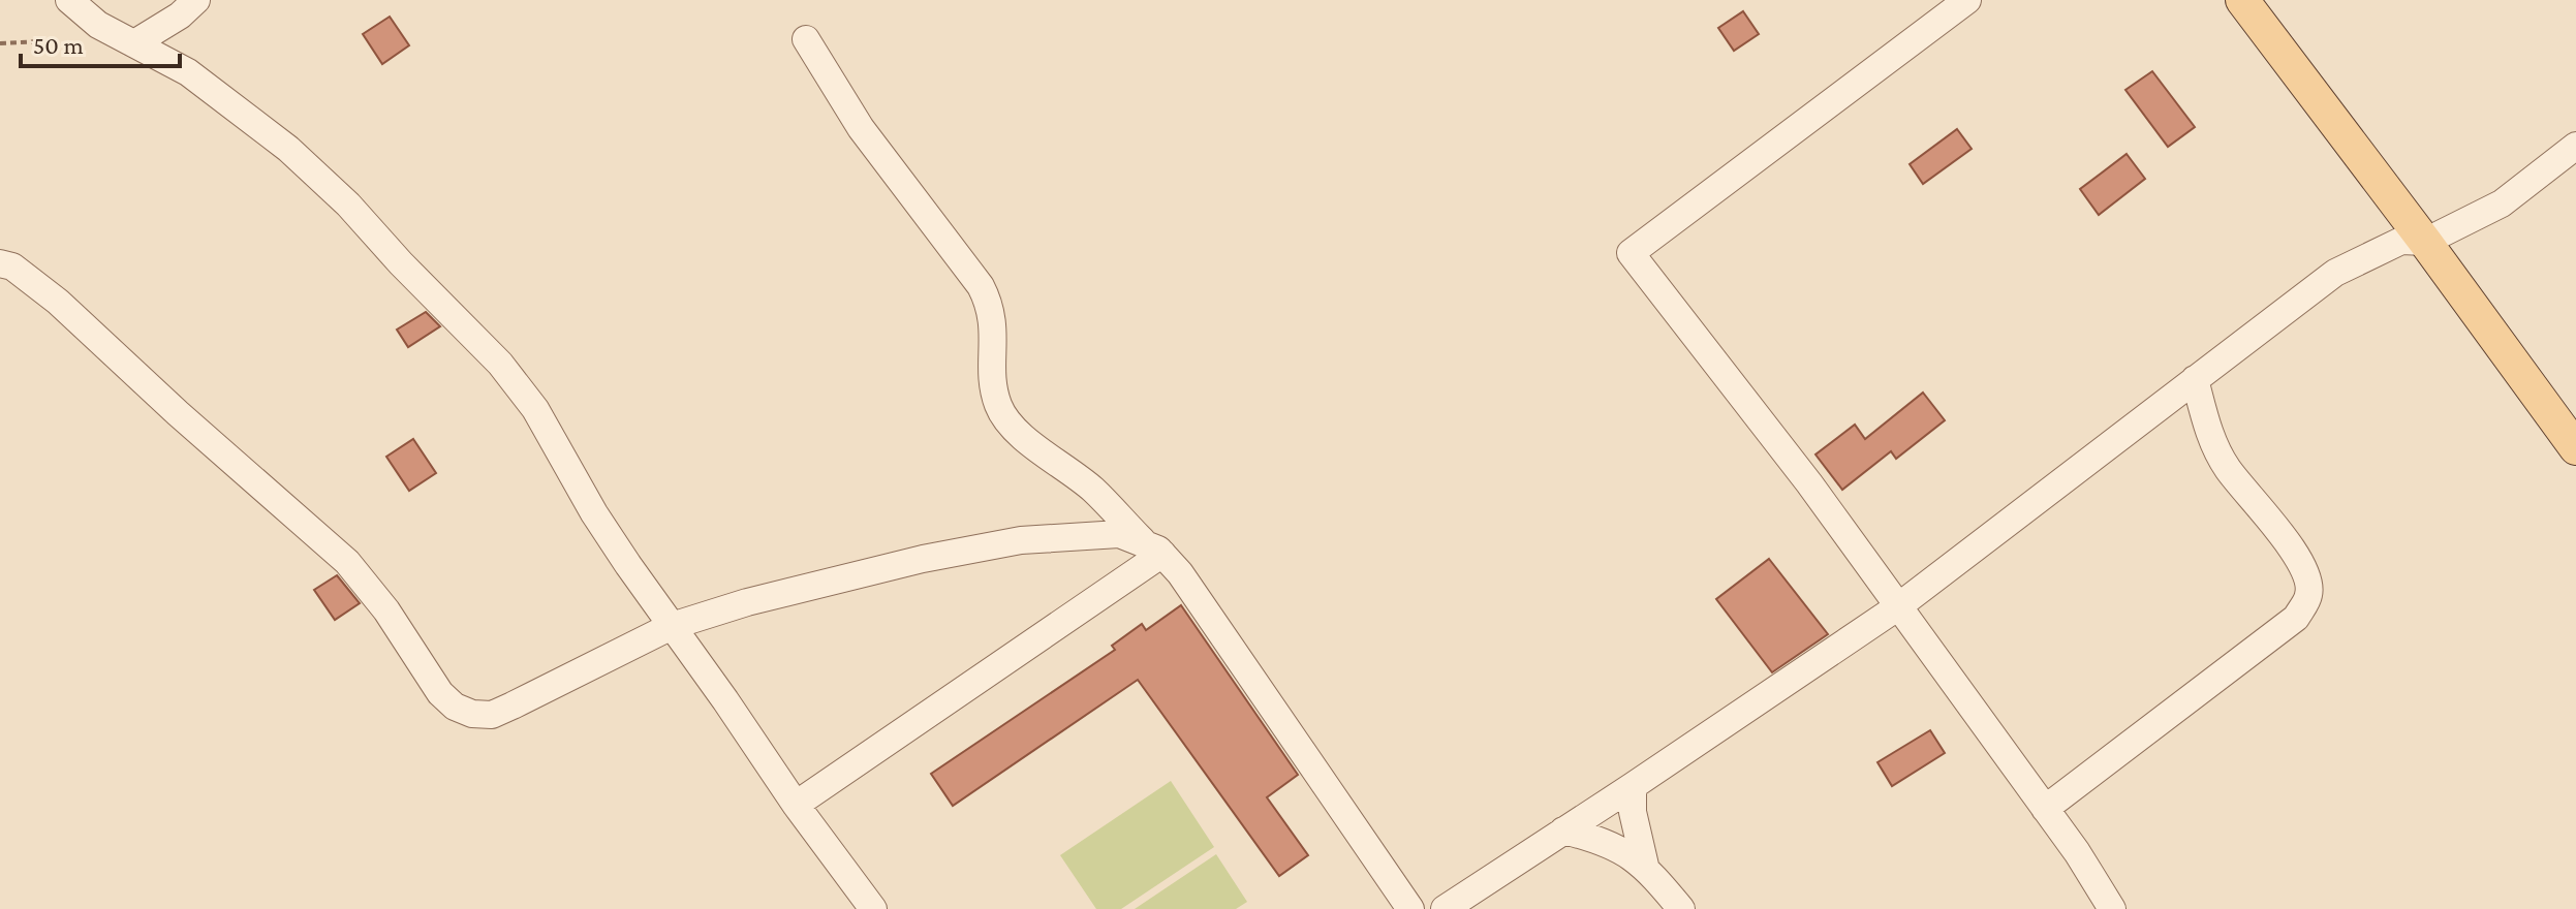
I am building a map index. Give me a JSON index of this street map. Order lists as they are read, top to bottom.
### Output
{
  "scale_bar": "50 m"
}
